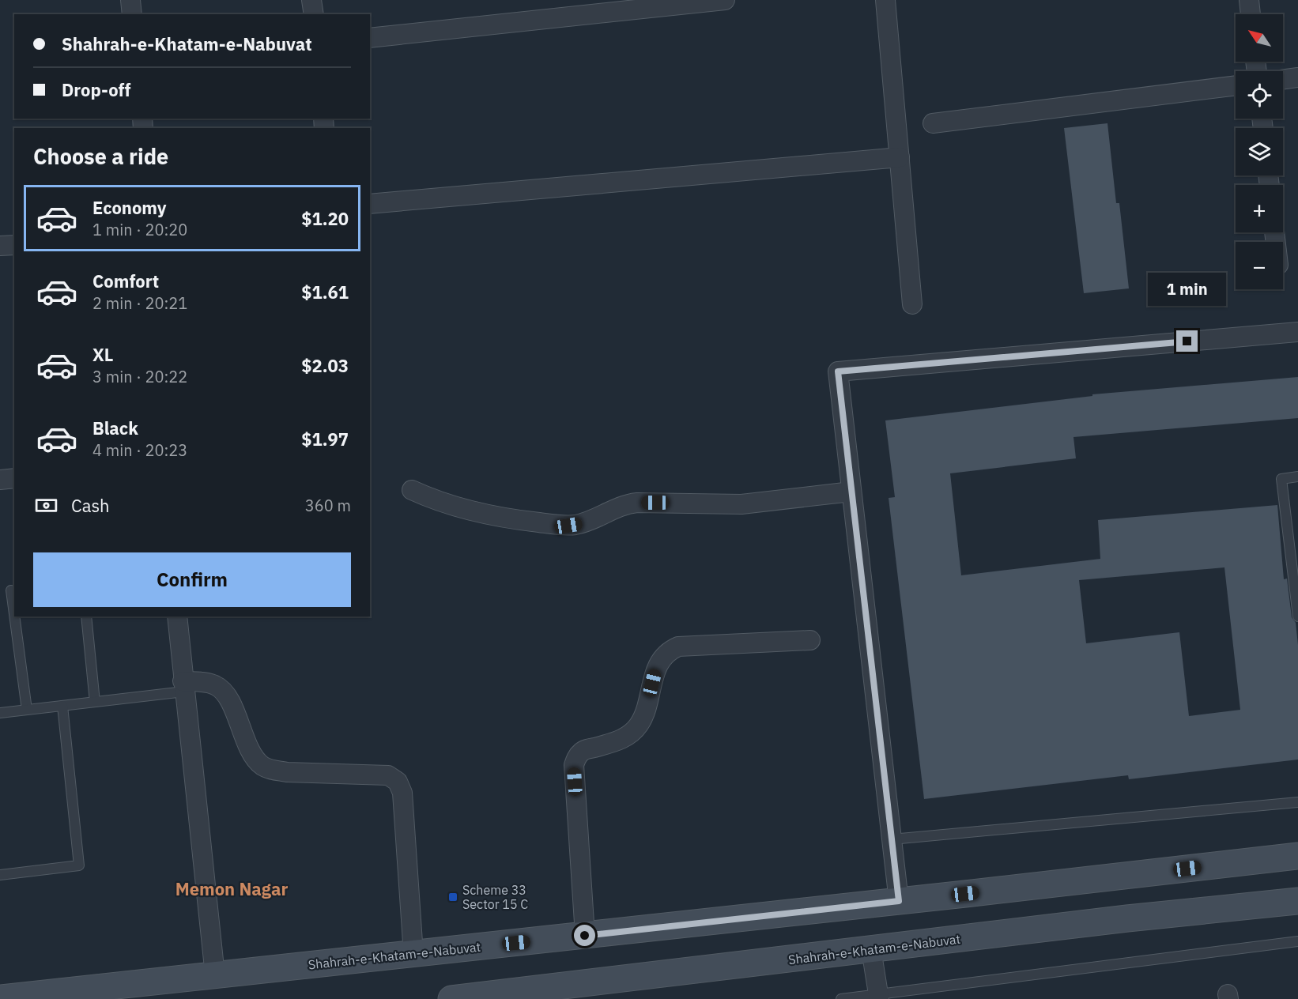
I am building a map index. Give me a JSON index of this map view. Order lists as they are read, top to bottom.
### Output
{
  "streets": {
    "main road": ["Shahrah-e-Khatam-e-Nabuvat"]
  },
  "districts": ["Memon Nagar"],
  "places": {
    "transit": ["Scheme 33 Sector 15 C"]
  },
  "north": "top left",
  "page": {
    "map_buttons": ["+", "−"],
    "banner": ["Shahrah-e-Khatam-e-Nabuvat", "Drop-off"],
    "heading": "Choose a ride",
    "list": [
      {
        "name": "Economy",
        "note": "1 min · 20:20",
        "value": "$1.20"
      },
      {
        "name": "Comfort",
        "note": "2 min · 20:21",
        "value": "$1.61"
      },
      {
        "name": "XL",
        "note": "3 min · 20:22",
        "value": "$2.03"
      },
      {
        "name": "Black",
        "note": "4 min · 20:23",
        "value": "$1.97"
      }
    ],
    "bubble": "1 min",
    "pay": ["Cash", "360 m"],
    "buttons": "Confirm"
  }
}
